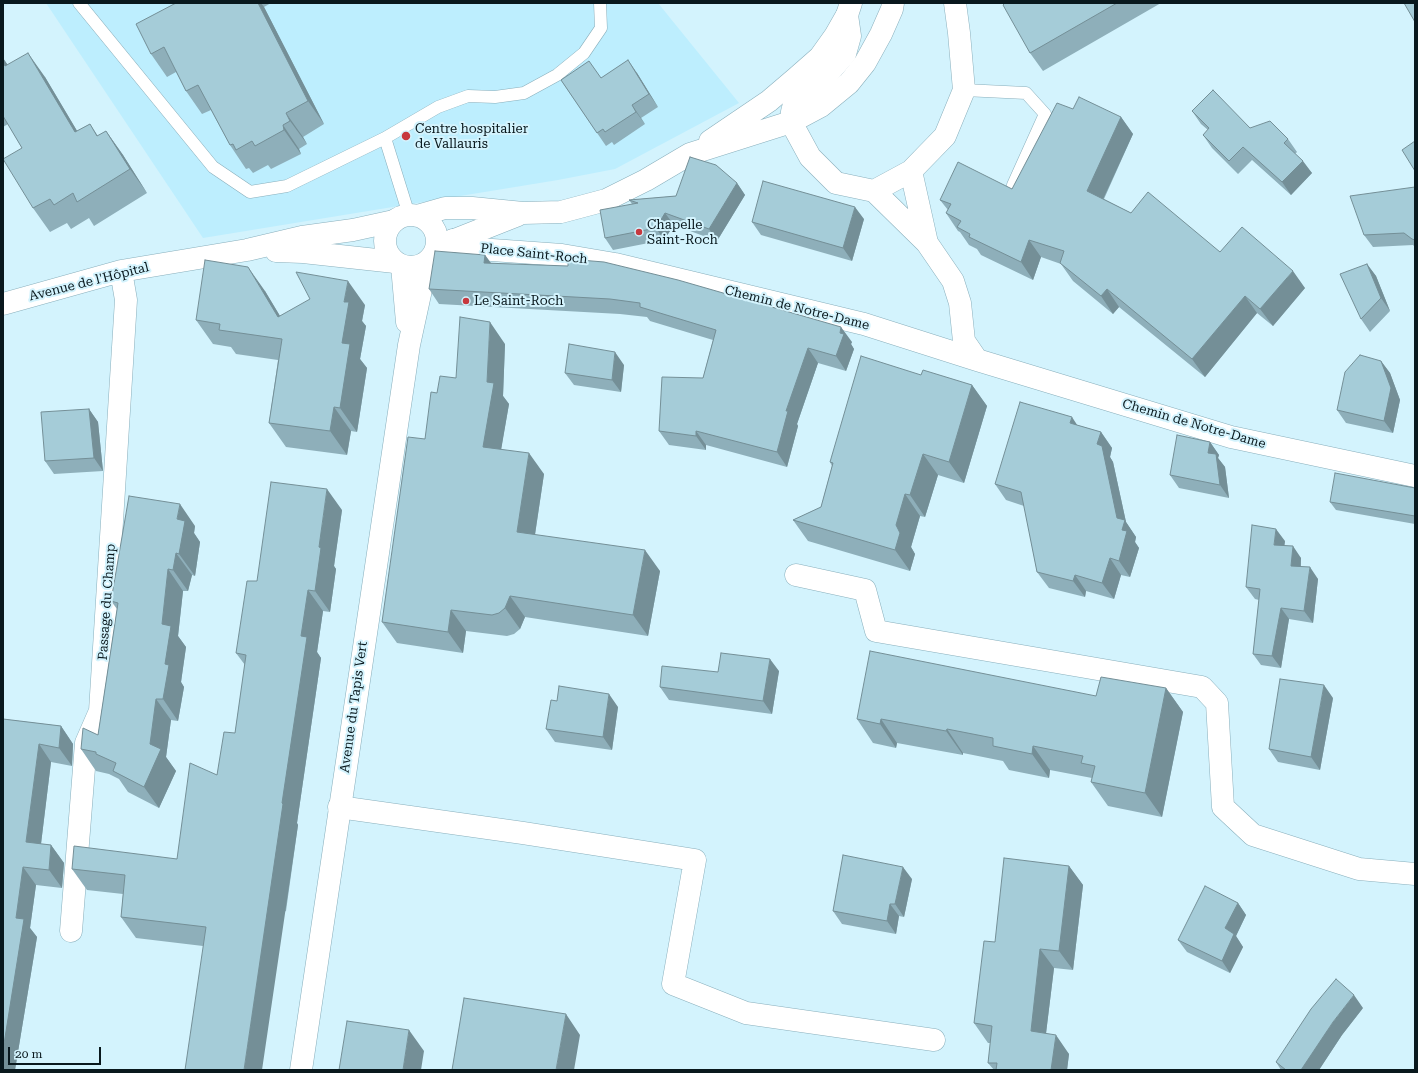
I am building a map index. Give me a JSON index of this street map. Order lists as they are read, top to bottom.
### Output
{
  "streets": {
    "street": [
      "Place Saint-Roch",
      "Avenue de l'Hôpital",
      "Chemin de Notre-Dame",
      "Passage du Champ",
      "Avenue du Tapis Vert"
    ]
  },
  "crossings": [
    ["Place Saint-Roch", "Avenue de l'Hôpital"],
    ["Place Saint-Roch", "Chemin de Notre-Dame"],
    ["Place Saint-Roch", "Avenue du Tapis Vert"],
    ["Avenue de l'Hôpital", "Passage du Champ"],
    ["Avenue de l'Hôpital", "Avenue du Tapis Vert"]
  ],
  "places": ["Centre hospitalier de Vallauris", "Chapelle Saint-Roch", "Le Saint-Roch"],
  "scale_bar": "20 m"
}
